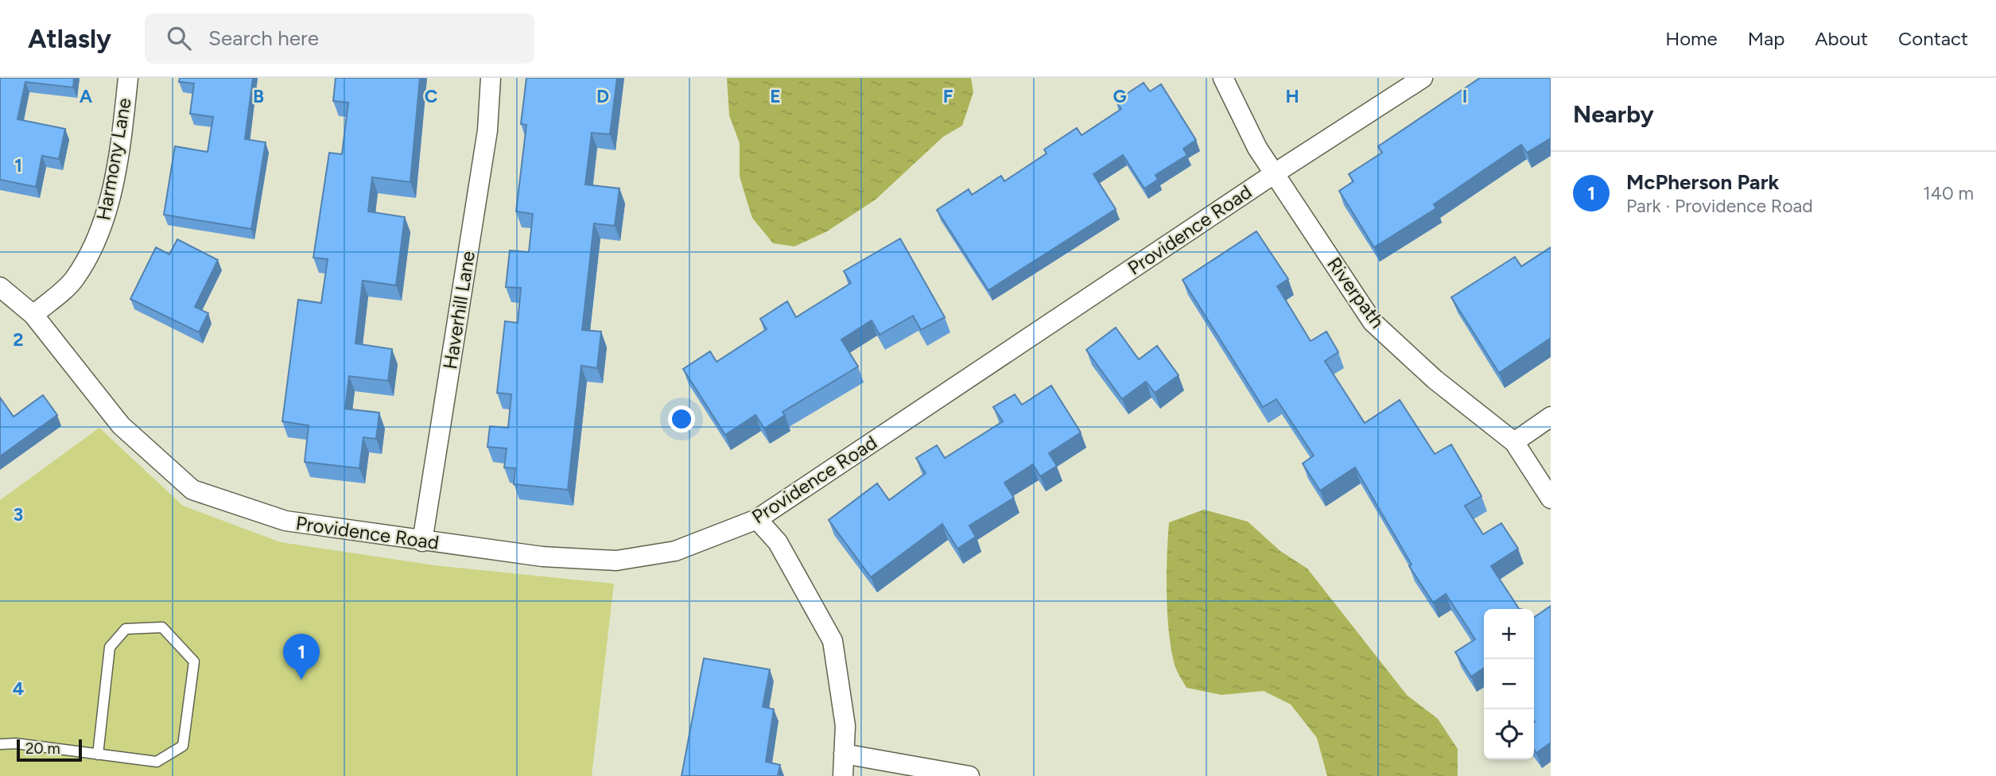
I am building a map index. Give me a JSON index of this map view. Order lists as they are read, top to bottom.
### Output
{
  "streets": {
    "street": [
      "Harmony Lane",
      "Providence Road",
      "Riverpath",
      "Haverhill Lane"
    ]
  },
  "crossings": [
    ["Harmony Lane", "Providence Road"],
    ["Providence Road", "Riverpath"],
    ["Providence Road", "Haverhill Lane"]
  ],
  "scale_bar": "20 m",
  "page": {
    "header": "Atlasly",
    "search": "Search here",
    "nav": [
      "Home",
      "Map",
      "About",
      "Contact"
    ],
    "heading": "Nearby",
    "list": [
      {
        "mark": "1",
        "name": "McPherson Park",
        "note": "Park · Providence Road",
        "value": "140 m"
      }
    ],
    "map_buttons": ["+", "−"],
    "pins": "1",
    "scale": "20 m"
  },
  "grid": {
    "columns": [
      "A",
      "B",
      "C",
      "D",
      "E",
      "F",
      "G",
      "H",
      "I"
    ],
    "rows": [
      "1",
      "2",
      "3",
      "4"
    ]
  }
}
